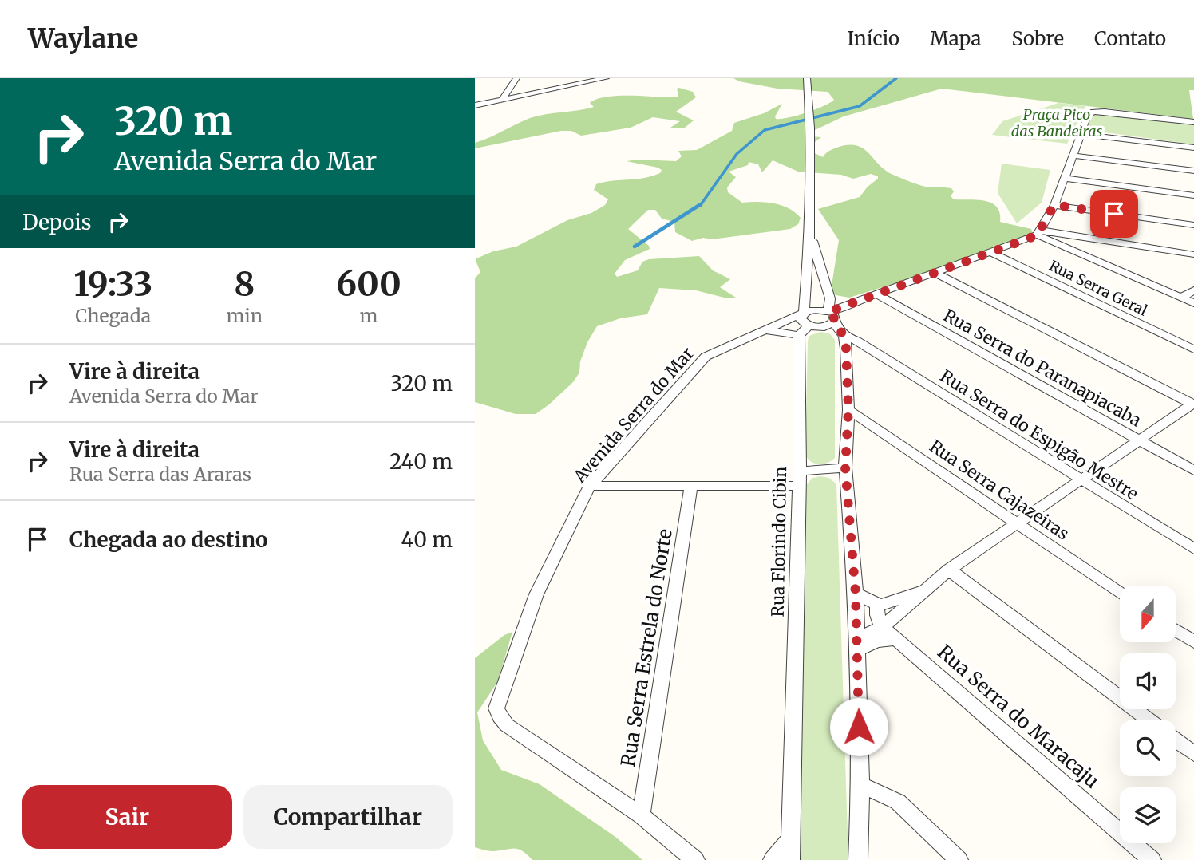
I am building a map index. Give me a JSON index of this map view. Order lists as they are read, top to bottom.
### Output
{
  "streets": {
    "street": [
      "Rua Serra Geral",
      "Rua Serra do Paranapiacaba",
      "Avenida Serra do Mar",
      "Rua Serra do Espigão Mestre",
      "Rua Serra Cajazeiras",
      "Rua Florindo Cibin",
      "Rua Serra Estrela do Norte",
      "Rua Serra do Maracaju"
    ]
  },
  "crossings": [
    ["Rua Serra Geral", "Avenida Serra do Mar"],
    ["Rua Serra do Paranapiacaba", "Avenida Serra do Mar"],
    ["Avenida Serra do Mar", "Rua Florindo Cibin"],
    ["Avenida Serra do Mar", "Rua Serra Estrela do Norte"]
  ],
  "parks": ["Praça Pico das Bandeiras"],
  "north": "bottom",
  "page": {
    "header": "Waylane",
    "nav": [
      "Início",
      "Mapa",
      "Sobre",
      "Contato"
    ],
    "turn": ["320 m", "Avenida Serra do Mar"],
    "then": "Depois",
    "eta": [
      "19:33",
      "Chegada",
      "8",
      "min",
      "600",
      "m"
    ],
    "list": [
      {
        "name": "Vire à direita",
        "note": "Avenida Serra do Mar",
        "value": "320 m"
      },
      {
        "name": "Vire à direita",
        "note": "Rua Serra das Araras",
        "value": "240 m"
      },
      {
        "name": "Chegada ao destino",
        "value": "40 m"
      }
    ],
    "buttons": ["Sair", "Compartilhar"]
  }
}
